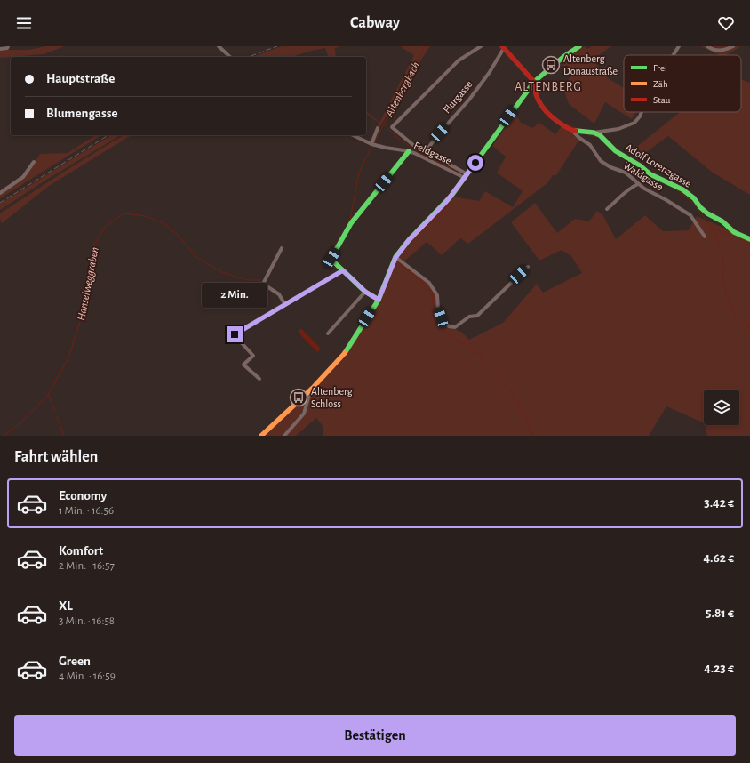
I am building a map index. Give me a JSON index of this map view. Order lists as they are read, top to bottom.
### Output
{
  "streets": {
    "street": [
      "Flurgasse",
      "Feldgasse",
      "Adolf Lorenzgasse",
      "Waldgasse"
    ]
  },
  "districts": ["ALTENBERG"],
  "water": ["Altenbergbach", "Hanselweggraben"],
  "places": {
    "bus stop": ["Altenberg Donaustraße", "Altenberg Schloss"]
  },
  "legend": ["Frei", "Zäh", "Stau"],
  "page": {
    "header": "Cabway",
    "banner": ["Hauptstraße", "Blumengasse"],
    "bubble": "2 Min.",
    "heading": "Fahrt wählen",
    "list": [
      {
        "name": "Economy",
        "note": "1 Min. · 16:56",
        "value": "3.42 €"
      },
      {
        "name": "Komfort",
        "note": "2 Min. · 16:57",
        "value": "4.62 €"
      },
      {
        "name": "XL",
        "note": "3 Min. · 16:58",
        "value": "5.81 €"
      },
      {
        "name": "Green",
        "note": "4 Min. · 16:59",
        "value": "4.23 €"
      }
    ],
    "buttons": "Bestätigen"
  }
}
